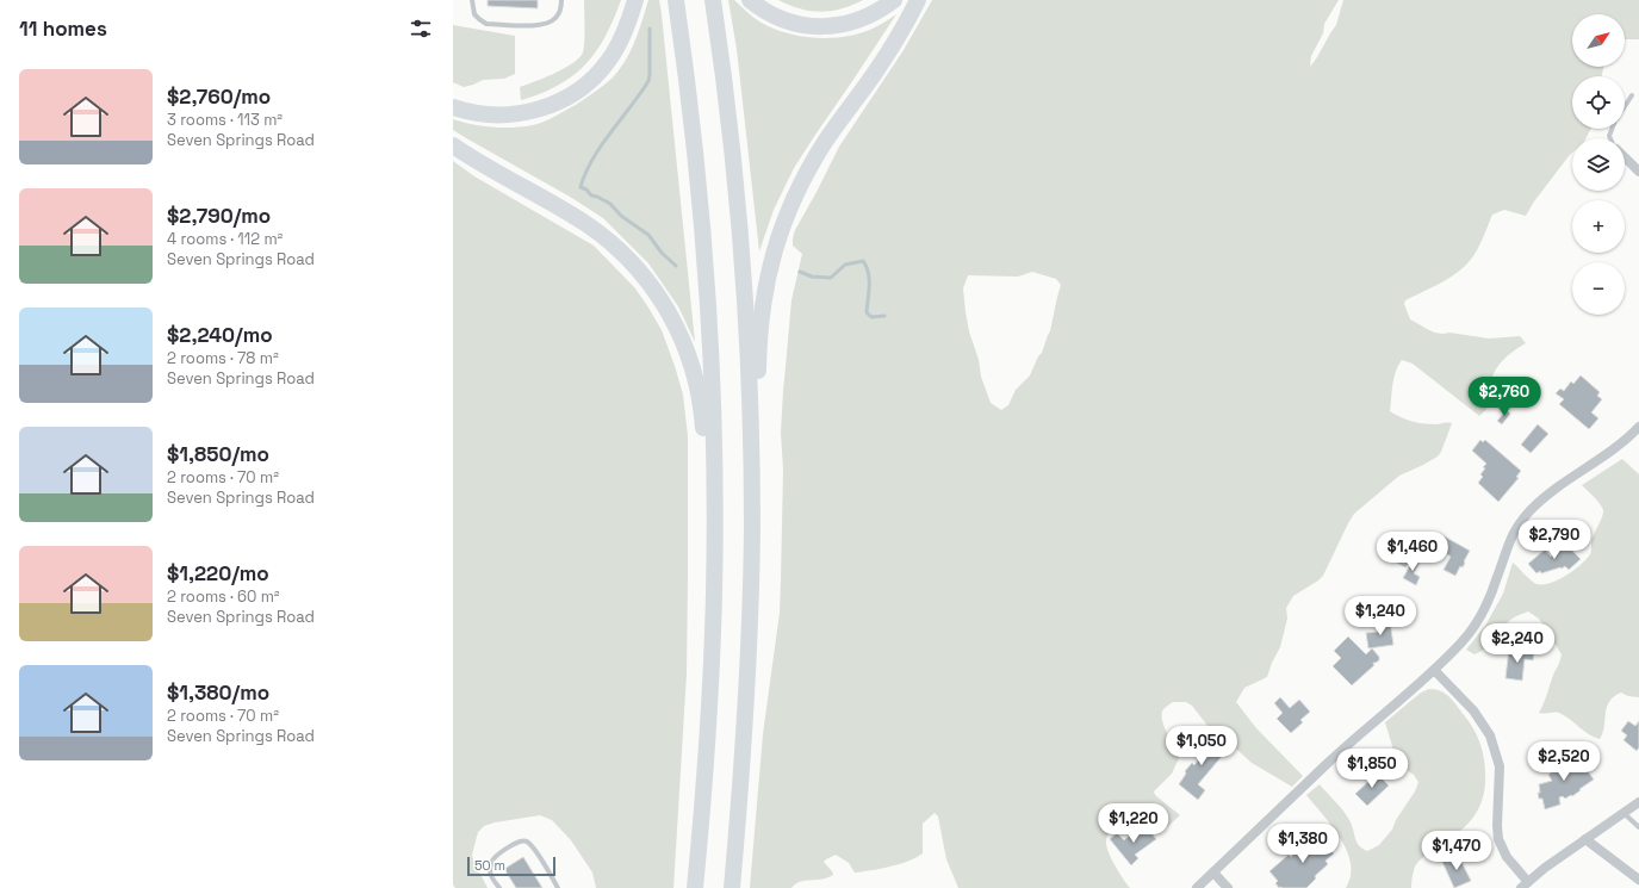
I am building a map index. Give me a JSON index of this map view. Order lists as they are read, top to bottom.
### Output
{
  "scale_bar": "50 m",
  "north": "top right",
  "page": {
    "heading": "11 homes",
    "map_buttons": ["+", "−"],
    "list": [
      {
        "name": "$2,760/mo",
        "note": "3 rooms · 113 m² · Seven Springs Road"
      },
      {
        "name": "$2,790/mo",
        "note": "4 rooms · 112 m² · Seven Springs Road"
      },
      {
        "name": "$2,240/mo",
        "note": "2 rooms · 78 m² · Seven Springs Road"
      },
      {
        "name": "$1,850/mo",
        "note": "2 rooms · 70 m² · Seven Springs Road"
      },
      {
        "name": "$1,220/mo",
        "note": "2 rooms · 60 m² · Seven Springs Road"
      },
      {
        "name": "$1,380/mo",
        "note": "2 rooms · 70 m² · Seven Springs Road"
      }
    ],
    "price": [
      "$2,760",
      "$2,790",
      "$1,460",
      "$1,240",
      "$2,240",
      "$1,050",
      "$2,520",
      "$1,850",
      "$1,220",
      "$1,380",
      "$1,470"
    ],
    "scale": "50 m"
  }
}
